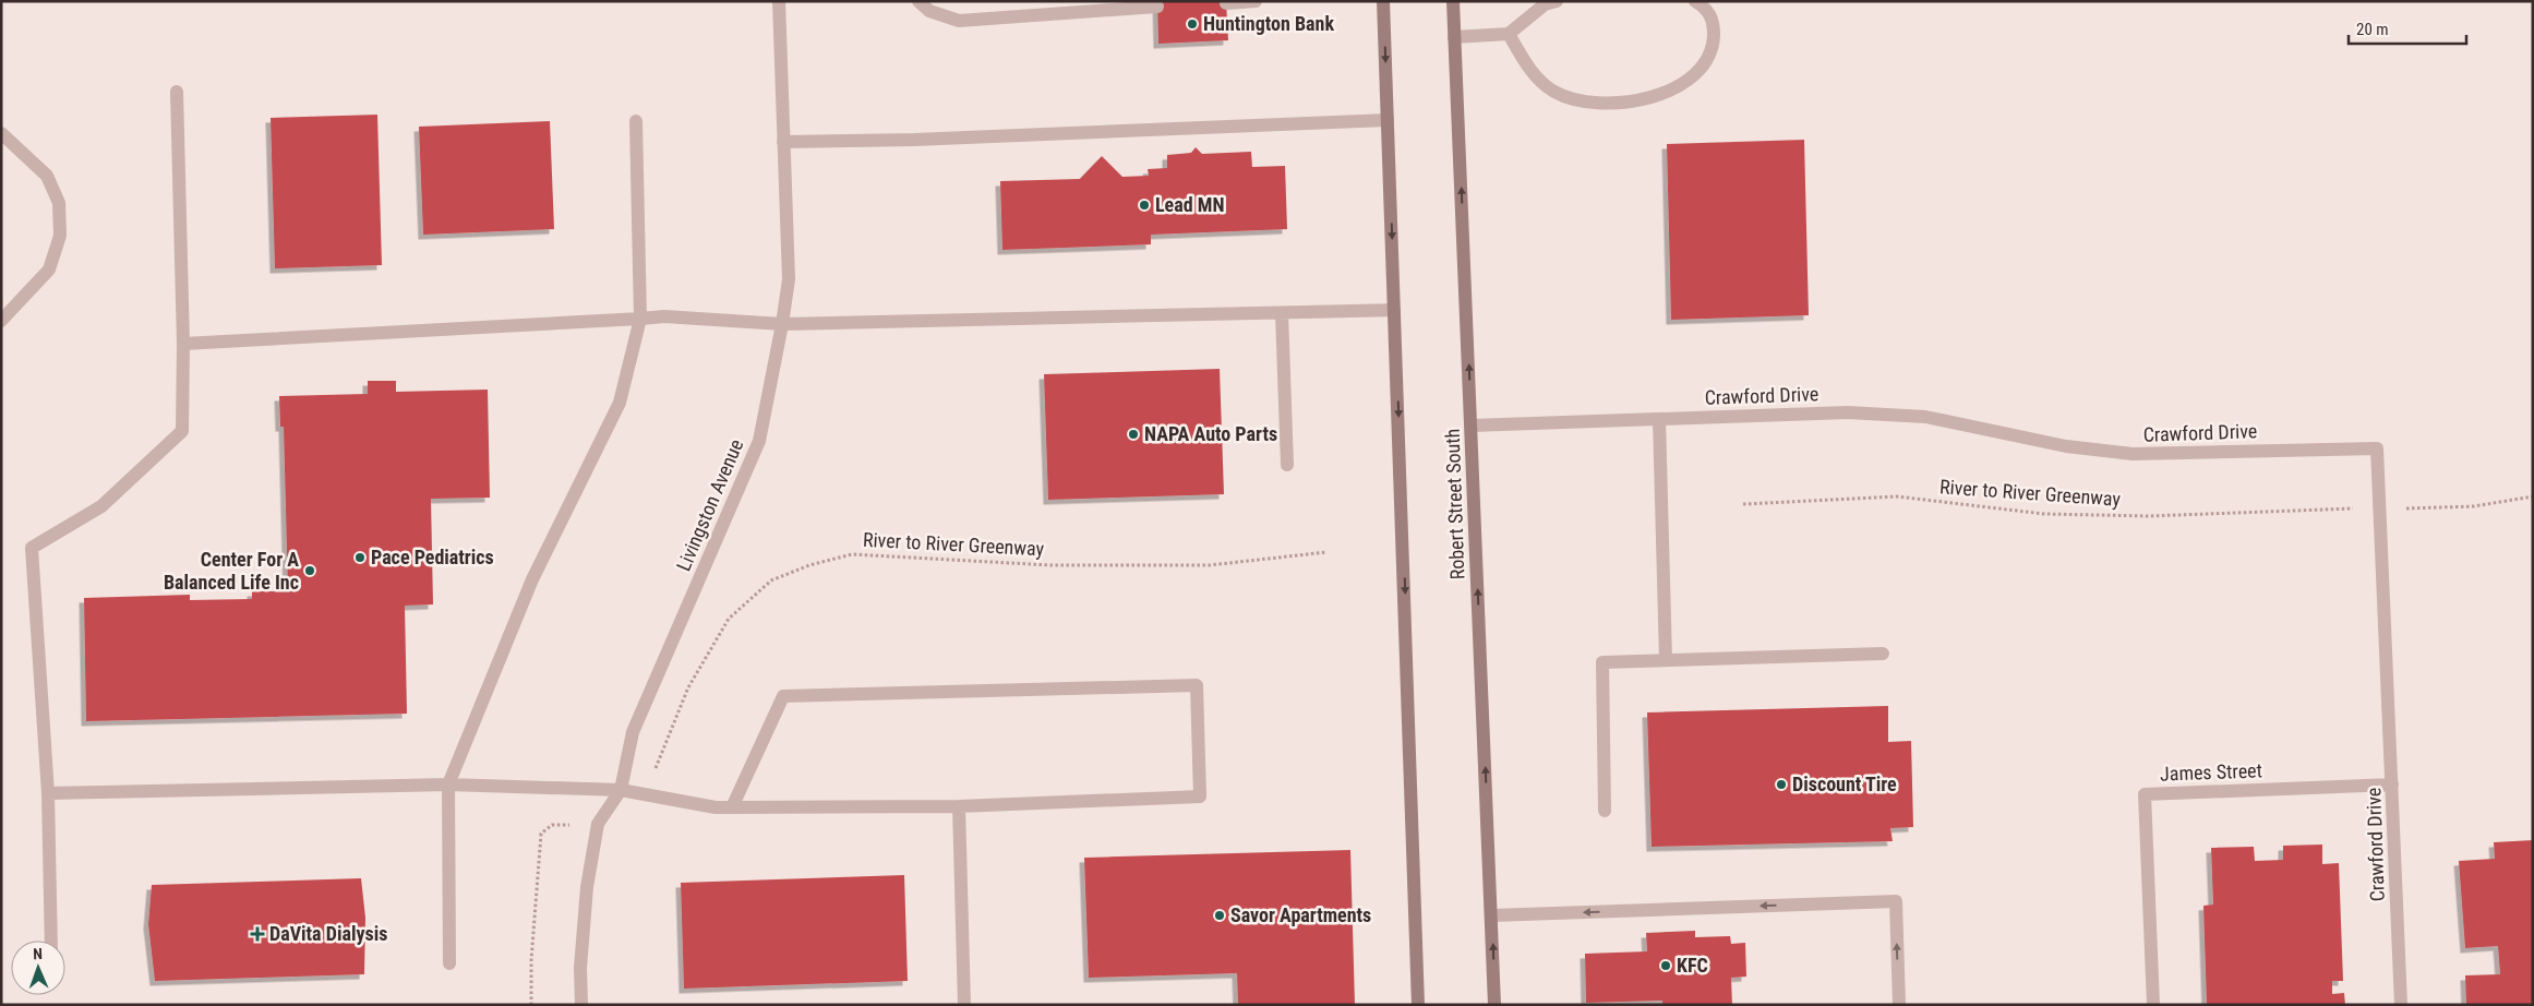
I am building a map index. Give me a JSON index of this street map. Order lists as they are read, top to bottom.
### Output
{
  "streets": {
    "main road": ["Robert Street South"],
    "street": ["Crawford Drive", "Livingston Avenue", "James Street"],
    "path": ["River to River Greenway"]
  },
  "crossings": [
    ["Crawford Drive", "Robert Street South"],
    ["Crawford Drive", "James Street"]
  ],
  "places": {
    "other": [
      "Huntington Bank",
      "Lead MN",
      "NAPA Auto Parts",
      "Pace Pediatrics",
      "Center For A Balanced Life Inc",
      "Discount Tire",
      "Savor Apartments",
      "KFC"
    ],
    "health": ["DaVita Dialysis"]
  },
  "scale_bar": "20 m",
  "north": "top"
}
